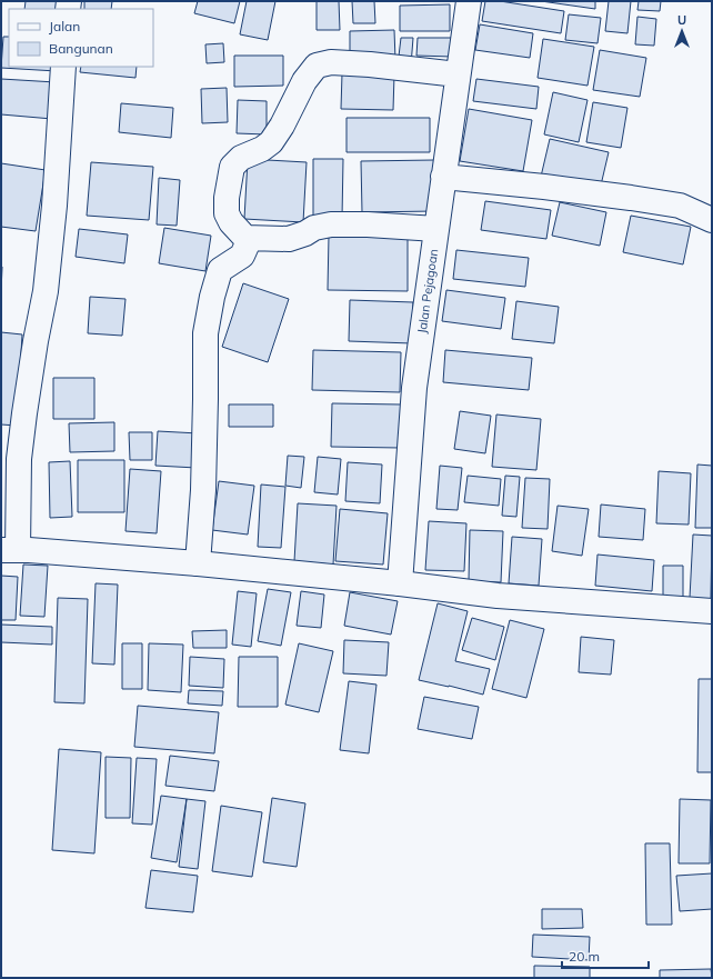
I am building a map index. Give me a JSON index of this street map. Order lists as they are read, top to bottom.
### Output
{
  "streets": {
    "street": ["Jalan Pejagoan"]
  },
  "legend": ["Jalan", "Bangunan"],
  "scale_bar": "20 m",
  "north": "top"
}
